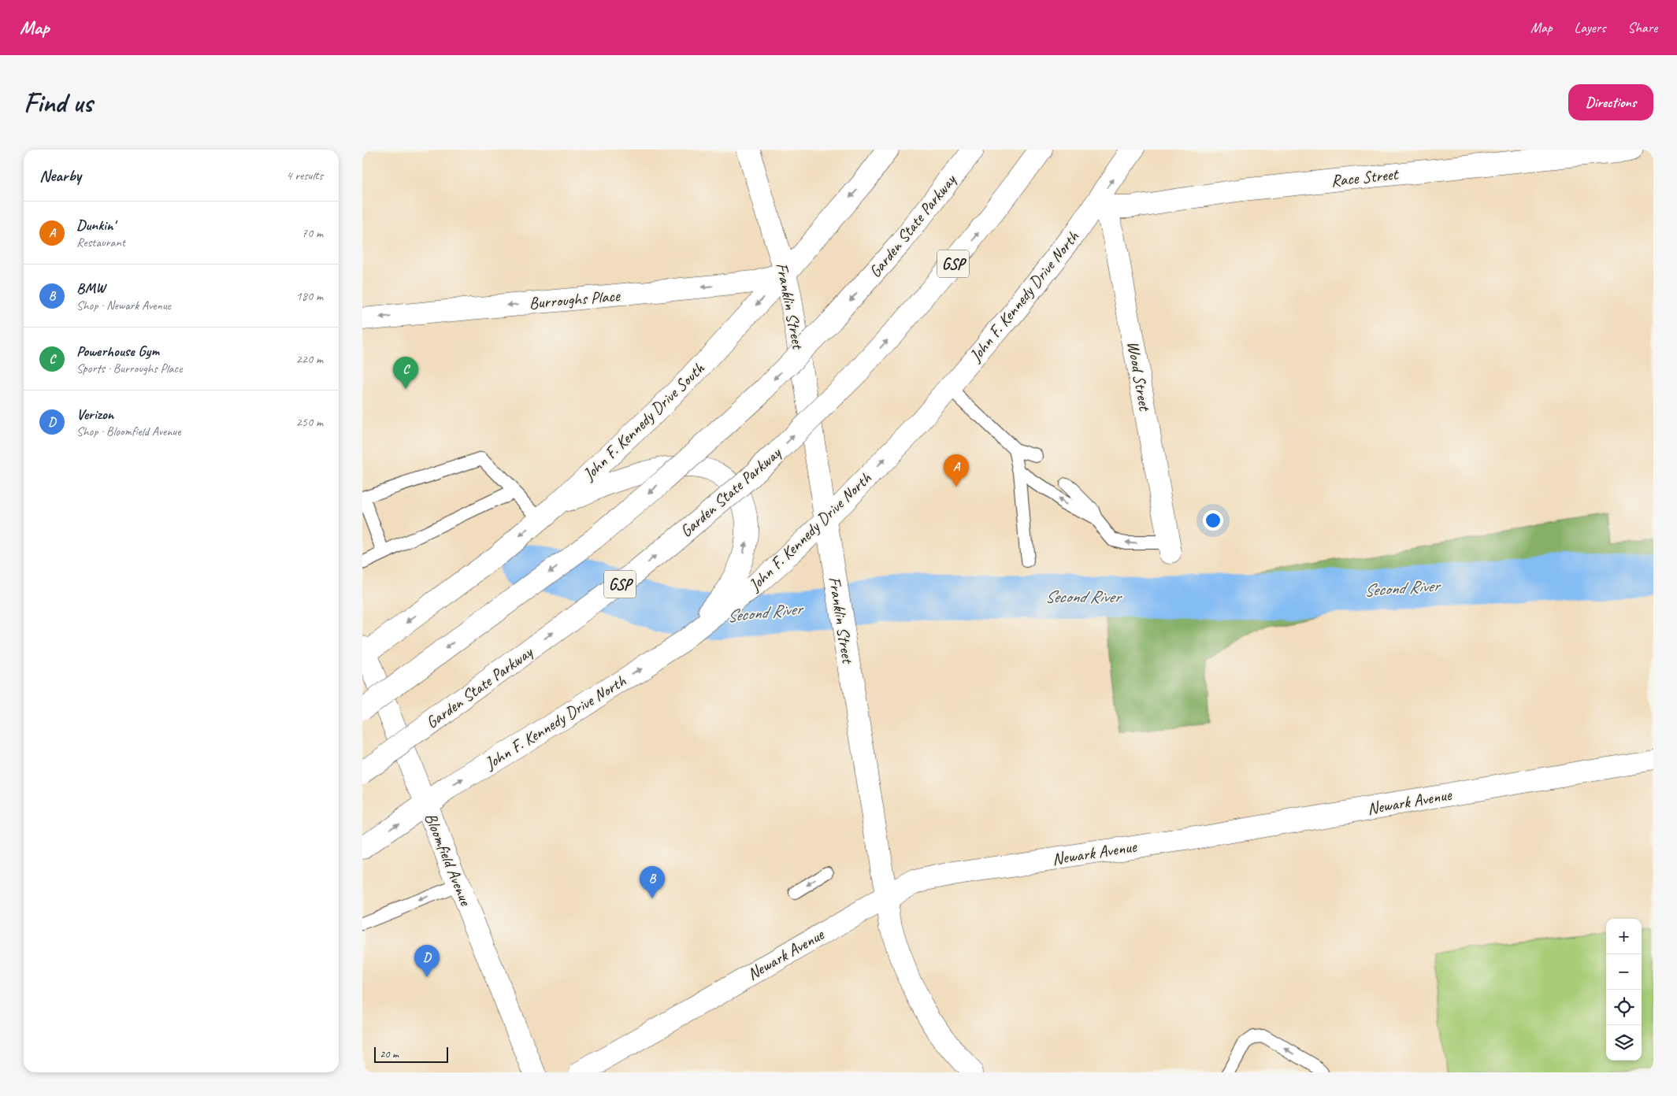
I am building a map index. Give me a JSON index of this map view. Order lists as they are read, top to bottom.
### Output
{
  "streets": {
    "main road": [
      "Race Street",
      "Garden State Parkway",
      "GSP",
      "John F. Kennedy Drive North",
      "Burroughs Place",
      "Franklin Street",
      "Wood Street",
      "John F. Kennedy Drive South",
      "Newark Avenue",
      "Bloomfield Avenue"
    ]
  },
  "crossings": [
    ["Race Street", "John F. Kennedy Drive North"],
    ["Race Street", "Wood Street"],
    ["John F. Kennedy Drive North", "Franklin Street"],
    ["John F. Kennedy Drive North", "Wood Street"],
    ["John F. Kennedy Drive North", "Bloomfield Avenue"],
    ["Burroughs Place", "Franklin Street"],
    ["Burroughs Place", "John F. Kennedy Drive South"],
    ["Franklin Street", "John F. Kennedy Drive South"],
    ["Franklin Street", "Newark Avenue"],
    ["John F. Kennedy Drive South", "Bloomfield Avenue"]
  ],
  "one_way": ["John F. Kennedy Drive North", "Burroughs Place", "John F. Kennedy Drive South"],
  "water": ["Second River"],
  "scale_bar": "20 m",
  "page": {
    "header": "Map",
    "nav": ["Map", "Layers", "Share"],
    "buttons": "Directions",
    "title": "Find us",
    "heading": ["Nearby", "4 results"],
    "list": [
      {
        "mark": "A",
        "name": "Dunkin'",
        "note": "Restaurant",
        "value": "70 m"
      },
      {
        "mark": "B",
        "name": "BMW",
        "note": "Shop · Newark Avenue",
        "value": "180 m"
      },
      {
        "mark": "C",
        "name": "Powerhouse Gym",
        "note": "Sports · Burroughs Place",
        "value": "220 m"
      },
      {
        "mark": "D",
        "name": "Verizon",
        "note": "Shop · Bloomfield Avenue",
        "value": "250 m"
      }
    ],
    "pins": [
      "C",
      "A",
      "B",
      "D"
    ],
    "map_buttons": ["+", "−"],
    "scale": "20 m"
  }
}
